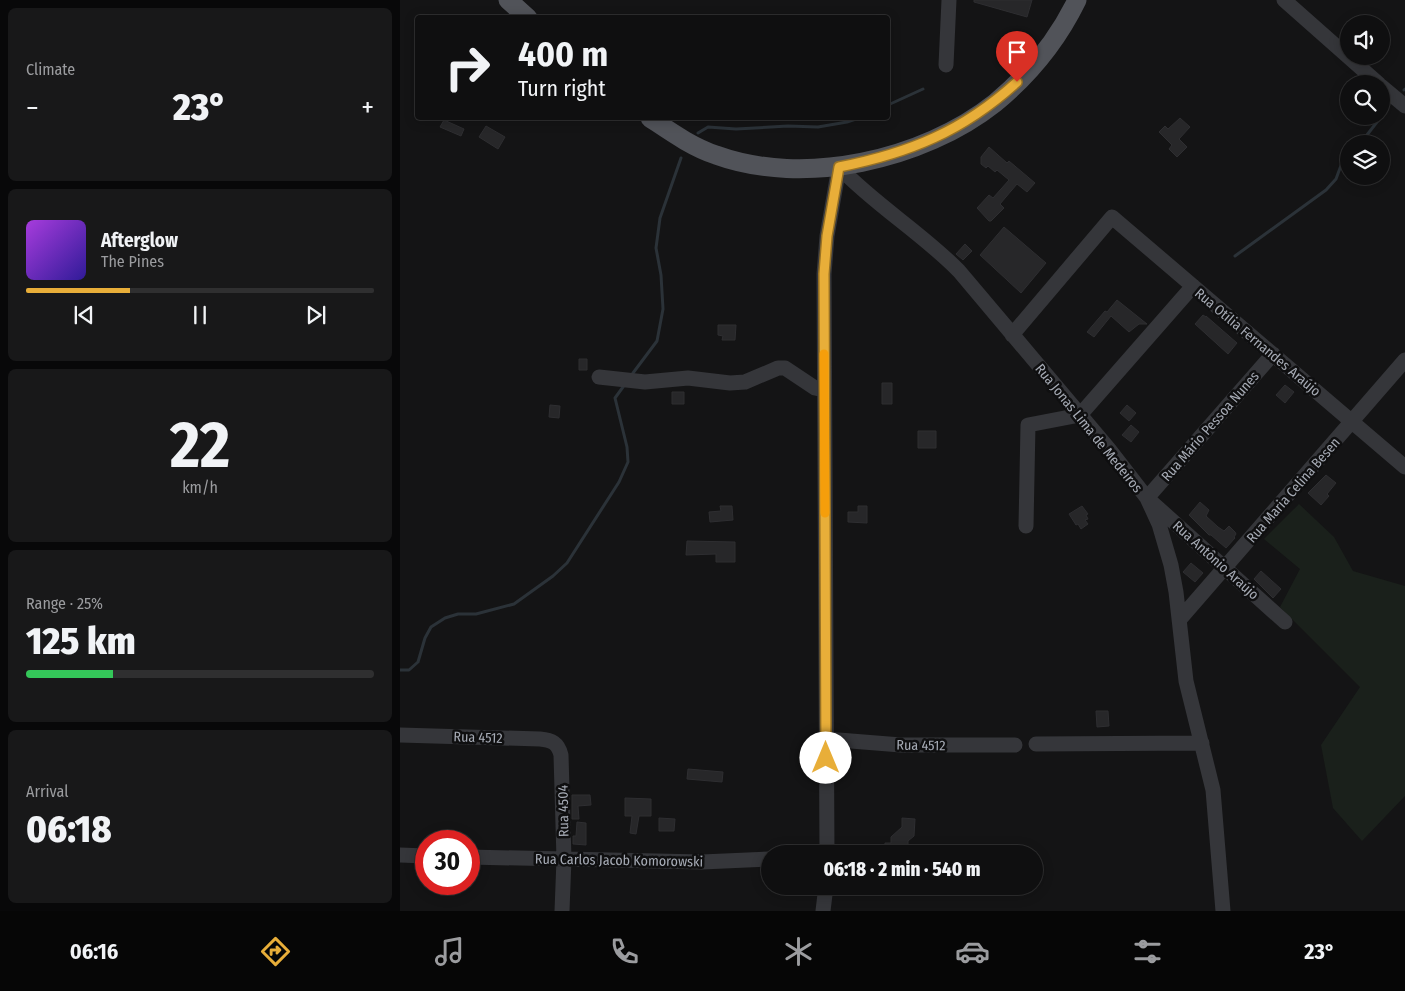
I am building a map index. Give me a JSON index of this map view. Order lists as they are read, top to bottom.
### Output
{
  "streets": {
    "street": [
      "Rua Otília Fernandes Araújo",
      "Rua Mário Pessoa Nunes",
      "Rua Jonas Lima de Medeiros",
      "Rua Maria Celina Besen",
      "Rua Antônio Araújo",
      "Rua 4512",
      "Rua 4504",
      "Rua Carlos Jacob Komorowski"
    ]
  },
  "crossings": [
    ["Rua Otília Fernandes Araújo", "Rua Mário Pessoa Nunes"],
    ["Rua Otília Fernandes Araújo", "Rua Jonas Lima de Medeiros"],
    ["Rua Otília Fernandes Araújo", "Rua Maria Celina Besen"],
    ["Rua Mário Pessoa Nunes", "Rua Jonas Lima de Medeiros"],
    ["Rua Mário Pessoa Nunes", "Rua Antônio Araújo"],
    ["Rua Jonas Lima de Medeiros", "Rua Maria Celina Besen"],
    ["Rua Jonas Lima de Medeiros", "Rua Antônio Araújo"],
    ["Rua Maria Celina Besen", "Rua Antônio Araújo"],
    ["Rua 4512", "Rua 4504"],
    ["Rua 4504", "Rua Carlos Jacob Komorowski"]
  ],
  "page": {
    "tile": [
      "Climate",
      ["22", "km/h"],
      ["Range · 25%", "125 km"],
      ["Arrival", "06:18"]
    ],
    "turn": ["400 m", "Turn right"],
    "heat": ["−", "23°", "+"],
    "song": ["Afterglow", "The Pines"],
    "limit": "30",
    "trip": "06:18 · 2 min · 540 m",
    "tabs": ["06:16", "23°"]
  }
}
